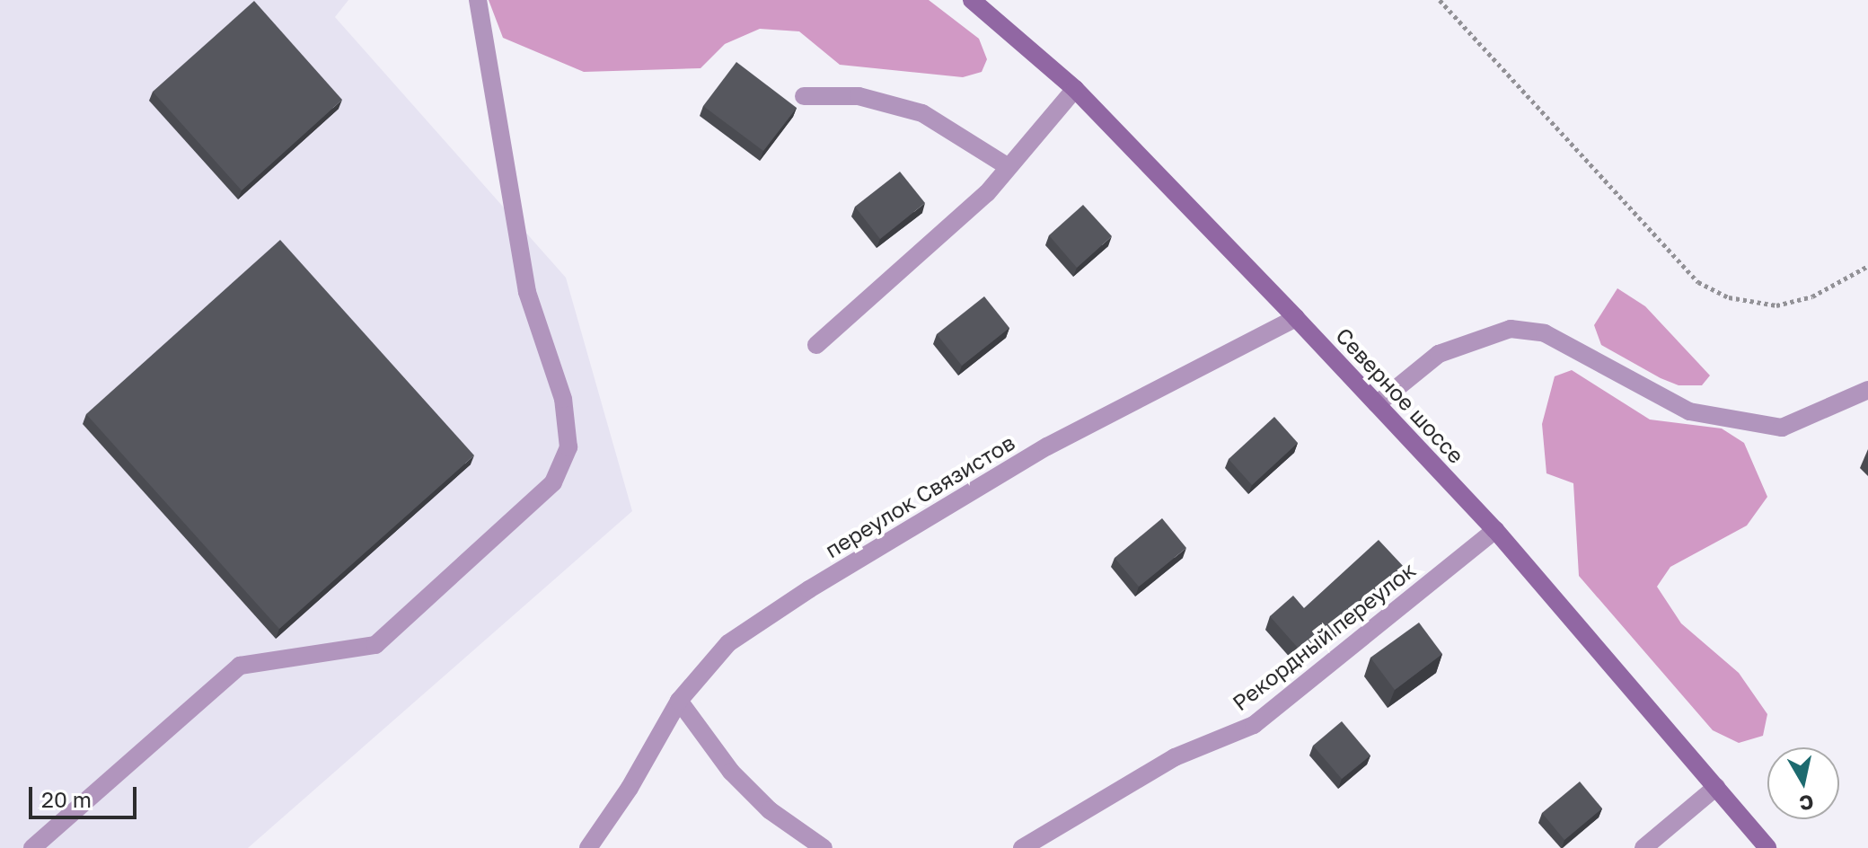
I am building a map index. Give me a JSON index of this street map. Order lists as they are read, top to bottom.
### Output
{
  "streets": {
    "main road": ["Северное шоссе"],
    "street": ["переулок Связистов", "Рекордный переулок"]
  },
  "crossings": [
    ["Северное шоссе", "переулок Связистов"],
    ["Северное шоссе", "Рекордный переулок"]
  ],
  "scale_bar": "20 m",
  "north": "bottom"
}
